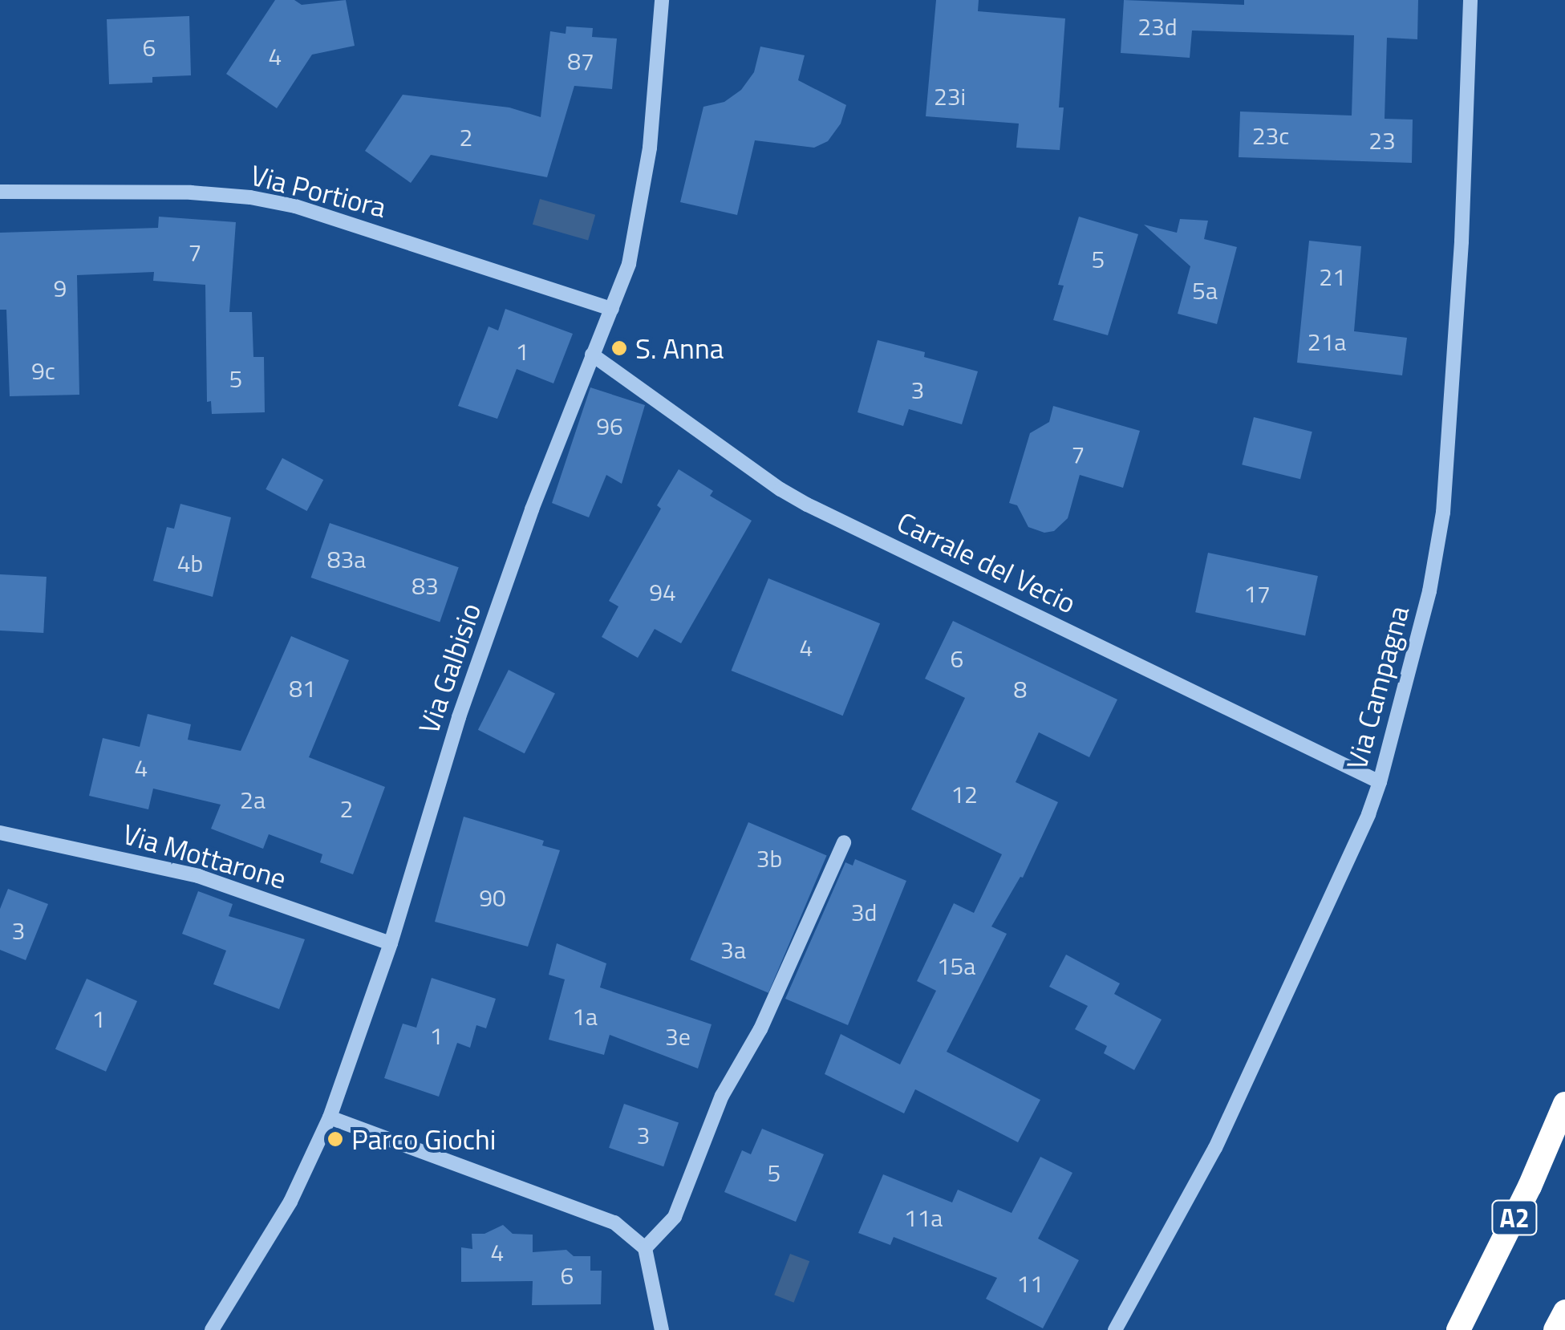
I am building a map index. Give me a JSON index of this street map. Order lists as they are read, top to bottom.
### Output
{
  "streets": {
    "highway": ["A2"],
    "street": [
      "Via Portiora",
      "Carrale del Vecio",
      "Via Galbisio",
      "Via Campagna",
      "Via Mottarone"
    ]
  },
  "crossings": [
    ["Via Portiora", "Via Galbisio"],
    ["Carrale del Vecio", "Via Galbisio"],
    ["Carrale del Vecio", "Via Campagna"],
    ["Via Galbisio", "Via Mottarone"]
  ],
  "places": ["S. Anna", "Parco Giochi"],
  "house_numbers": [
    "23d",
    "6",
    "4",
    "87",
    "23i",
    "23c",
    "2",
    "23",
    "7",
    "5",
    "21",
    "9",
    "5a",
    "21a",
    "1",
    "9c",
    "5",
    "3",
    "96",
    "7",
    "83a",
    "4b",
    "83",
    "94",
    "17",
    "4",
    "6",
    "81",
    "8",
    "4",
    "12",
    "2a",
    "2",
    "3b",
    "90",
    "3d",
    "3",
    "3a",
    "15a",
    "1a",
    "1",
    "1",
    "3e",
    "3",
    "5",
    "11a",
    "4",
    "6",
    "11"
  ]
}
